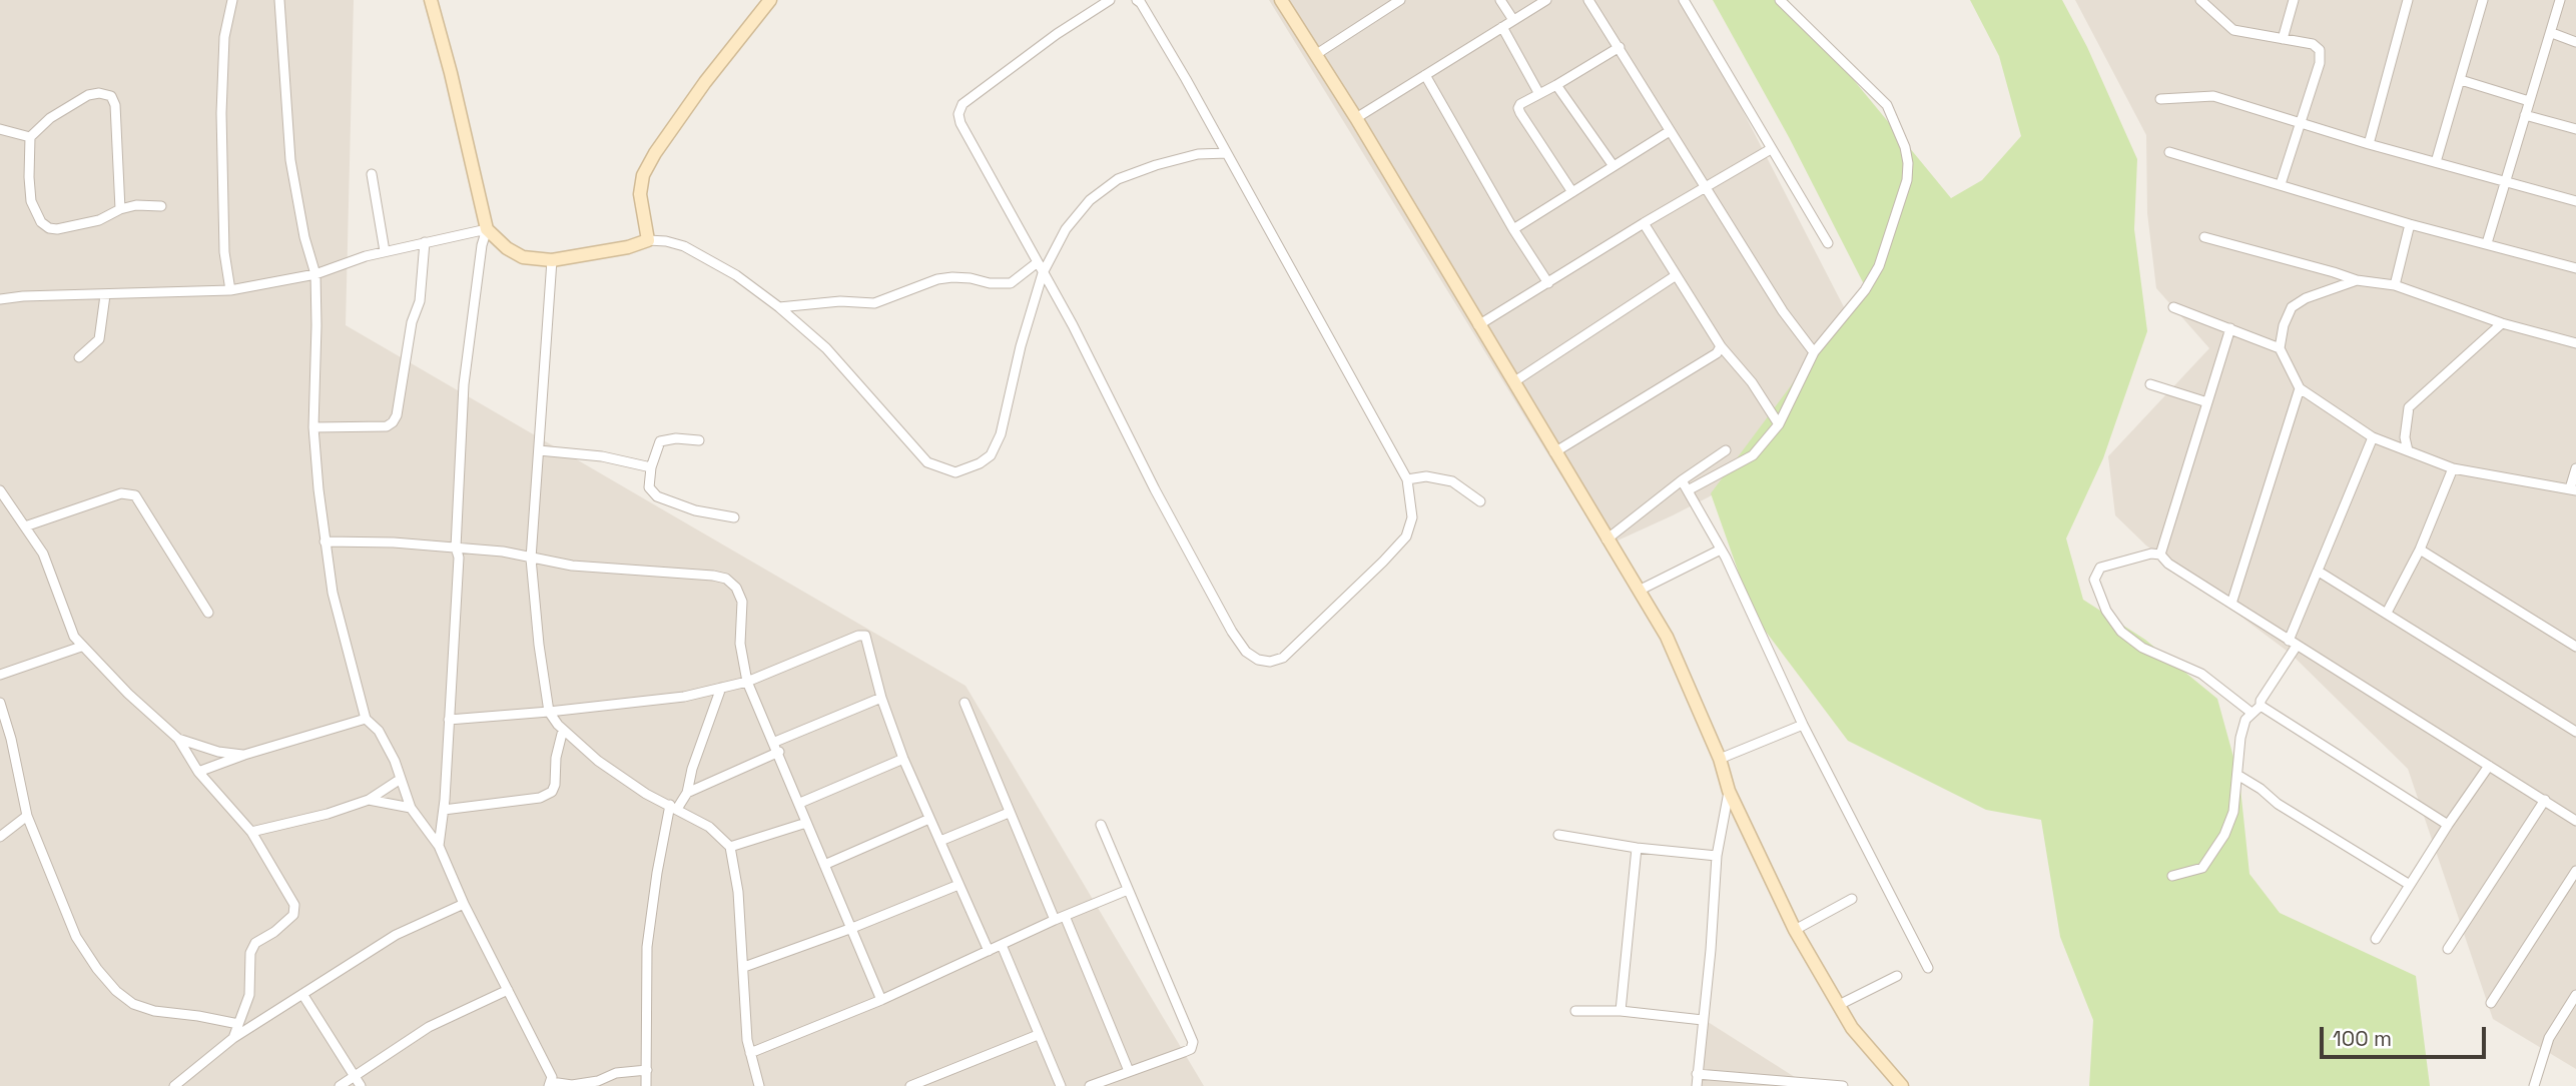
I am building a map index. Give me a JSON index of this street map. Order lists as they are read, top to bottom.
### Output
{
  "scale_bar": "100 m"
}
